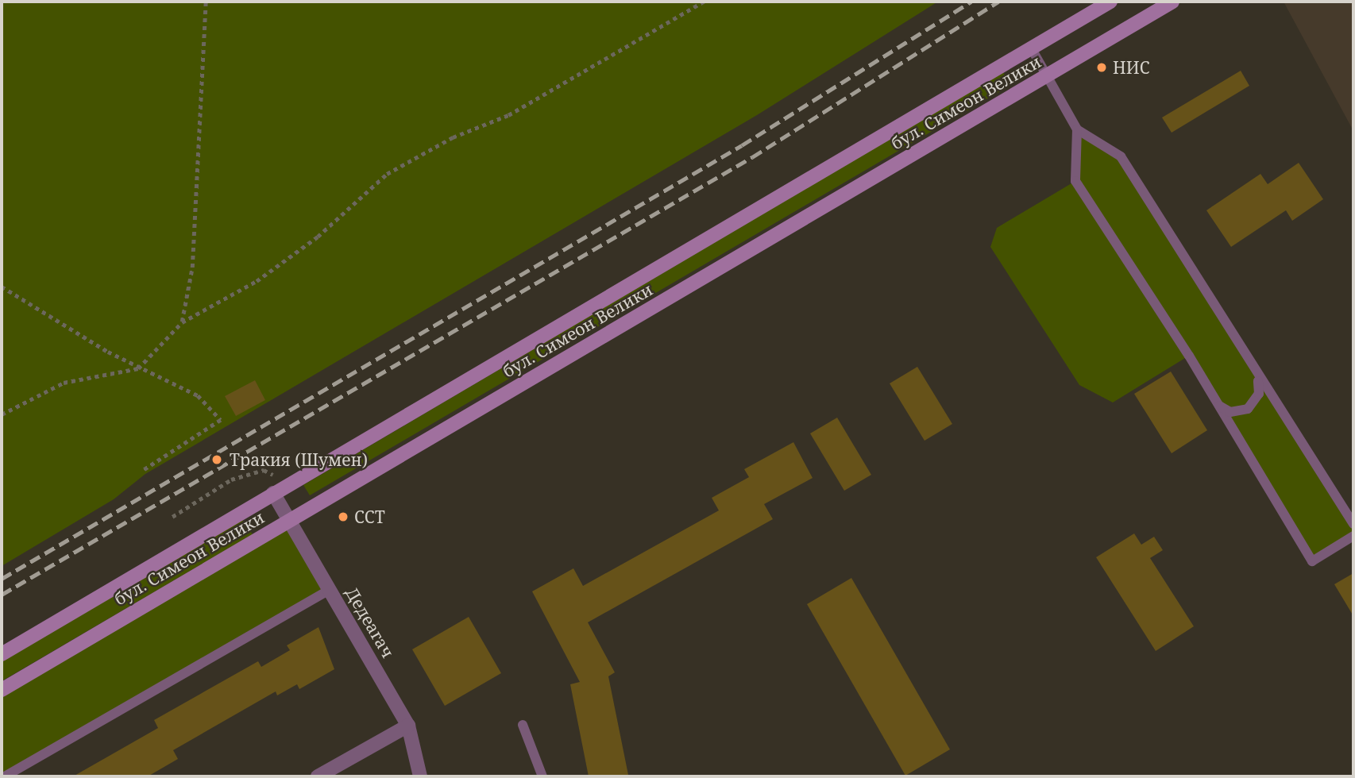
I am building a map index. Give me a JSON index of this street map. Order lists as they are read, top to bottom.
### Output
{
  "streets": {
    "main road": ["бул. Симеон Велики"],
    "street": ["Дедеагач"]
  },
  "crossings": [
    ["бул. Симеон Велики", "Дедеагач"]
  ],
  "places": ["НИС", "Tракия (Шумен)", "ССТ"]
}
